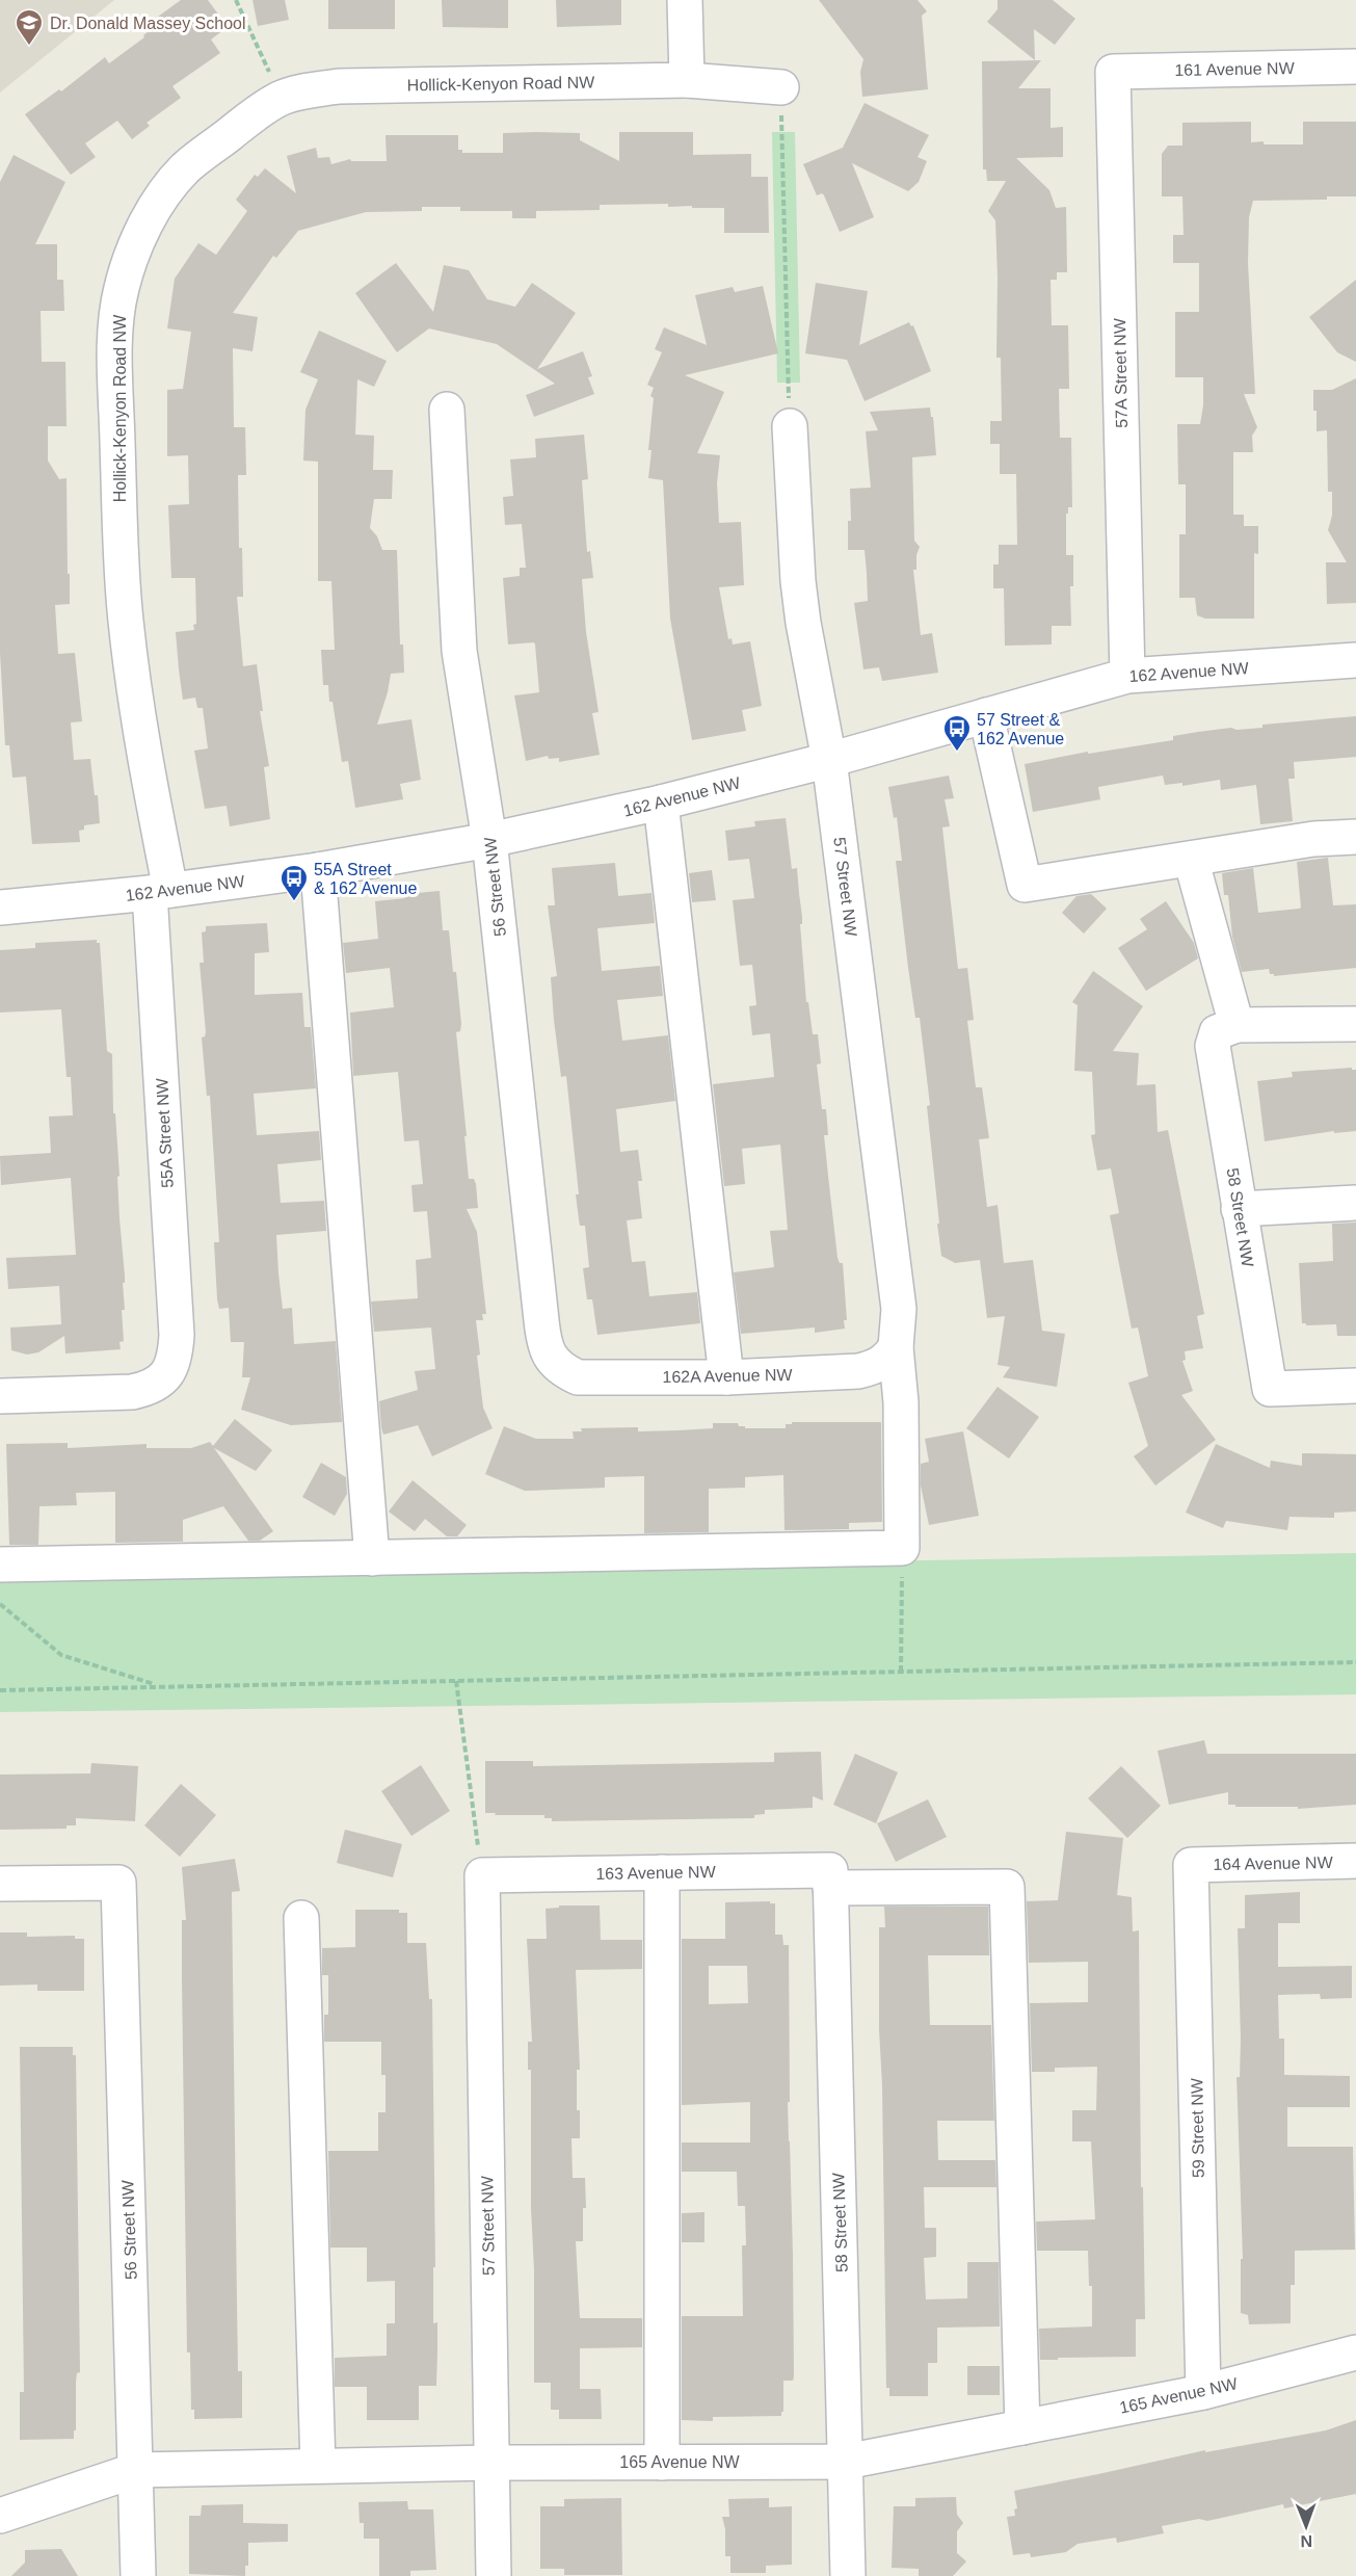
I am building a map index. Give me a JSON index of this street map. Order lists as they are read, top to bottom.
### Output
{
  "streets": {
    "street": [
      "161 Avenue NW",
      "Hollick-Kenyon Road NW",
      "57A Street NW",
      "162 Avenue NW",
      "56 Street NW",
      "57 Street NW",
      "55A Street NW",
      "58 Street NW",
      "162A Avenue NW",
      "164 Avenue NW",
      "163 Avenue NW",
      "59 Street NW",
      "165 Avenue NW"
    ]
  },
  "crossings": [
    ["161 Avenue NW", "57A Street NW"],
    ["Hollick-Kenyon Road NW", "162 Avenue NW"],
    ["Hollick-Kenyon Road NW", "55A Street NW"],
    ["57A Street NW", "162 Avenue NW"],
    ["162 Avenue NW", "56 Street NW"],
    ["162 Avenue NW", "57 Street NW"],
    ["162 Avenue NW", "55A Street NW"],
    ["56 Street NW", "162A Avenue NW"],
    ["56 Street NW", "165 Avenue NW"],
    ["57 Street NW", "162A Avenue NW"],
    ["57 Street NW", "163 Avenue NW"],
    ["57 Street NW", "165 Avenue NW"],
    ["58 Street NW", "163 Avenue NW"],
    ["58 Street NW", "165 Avenue NW"],
    ["164 Avenue NW", "59 Street NW"],
    ["163 Avenue NW", "165 Avenue NW"],
    ["59 Street NW", "165 Avenue NW"]
  ],
  "places": {
    "school or university": ["Dr. Donald Massey School"],
    "bus stop": ["57 Street & 162 Avenue", "55A Street & 162 Avenue"]
  },
  "north": "bottom"
}
